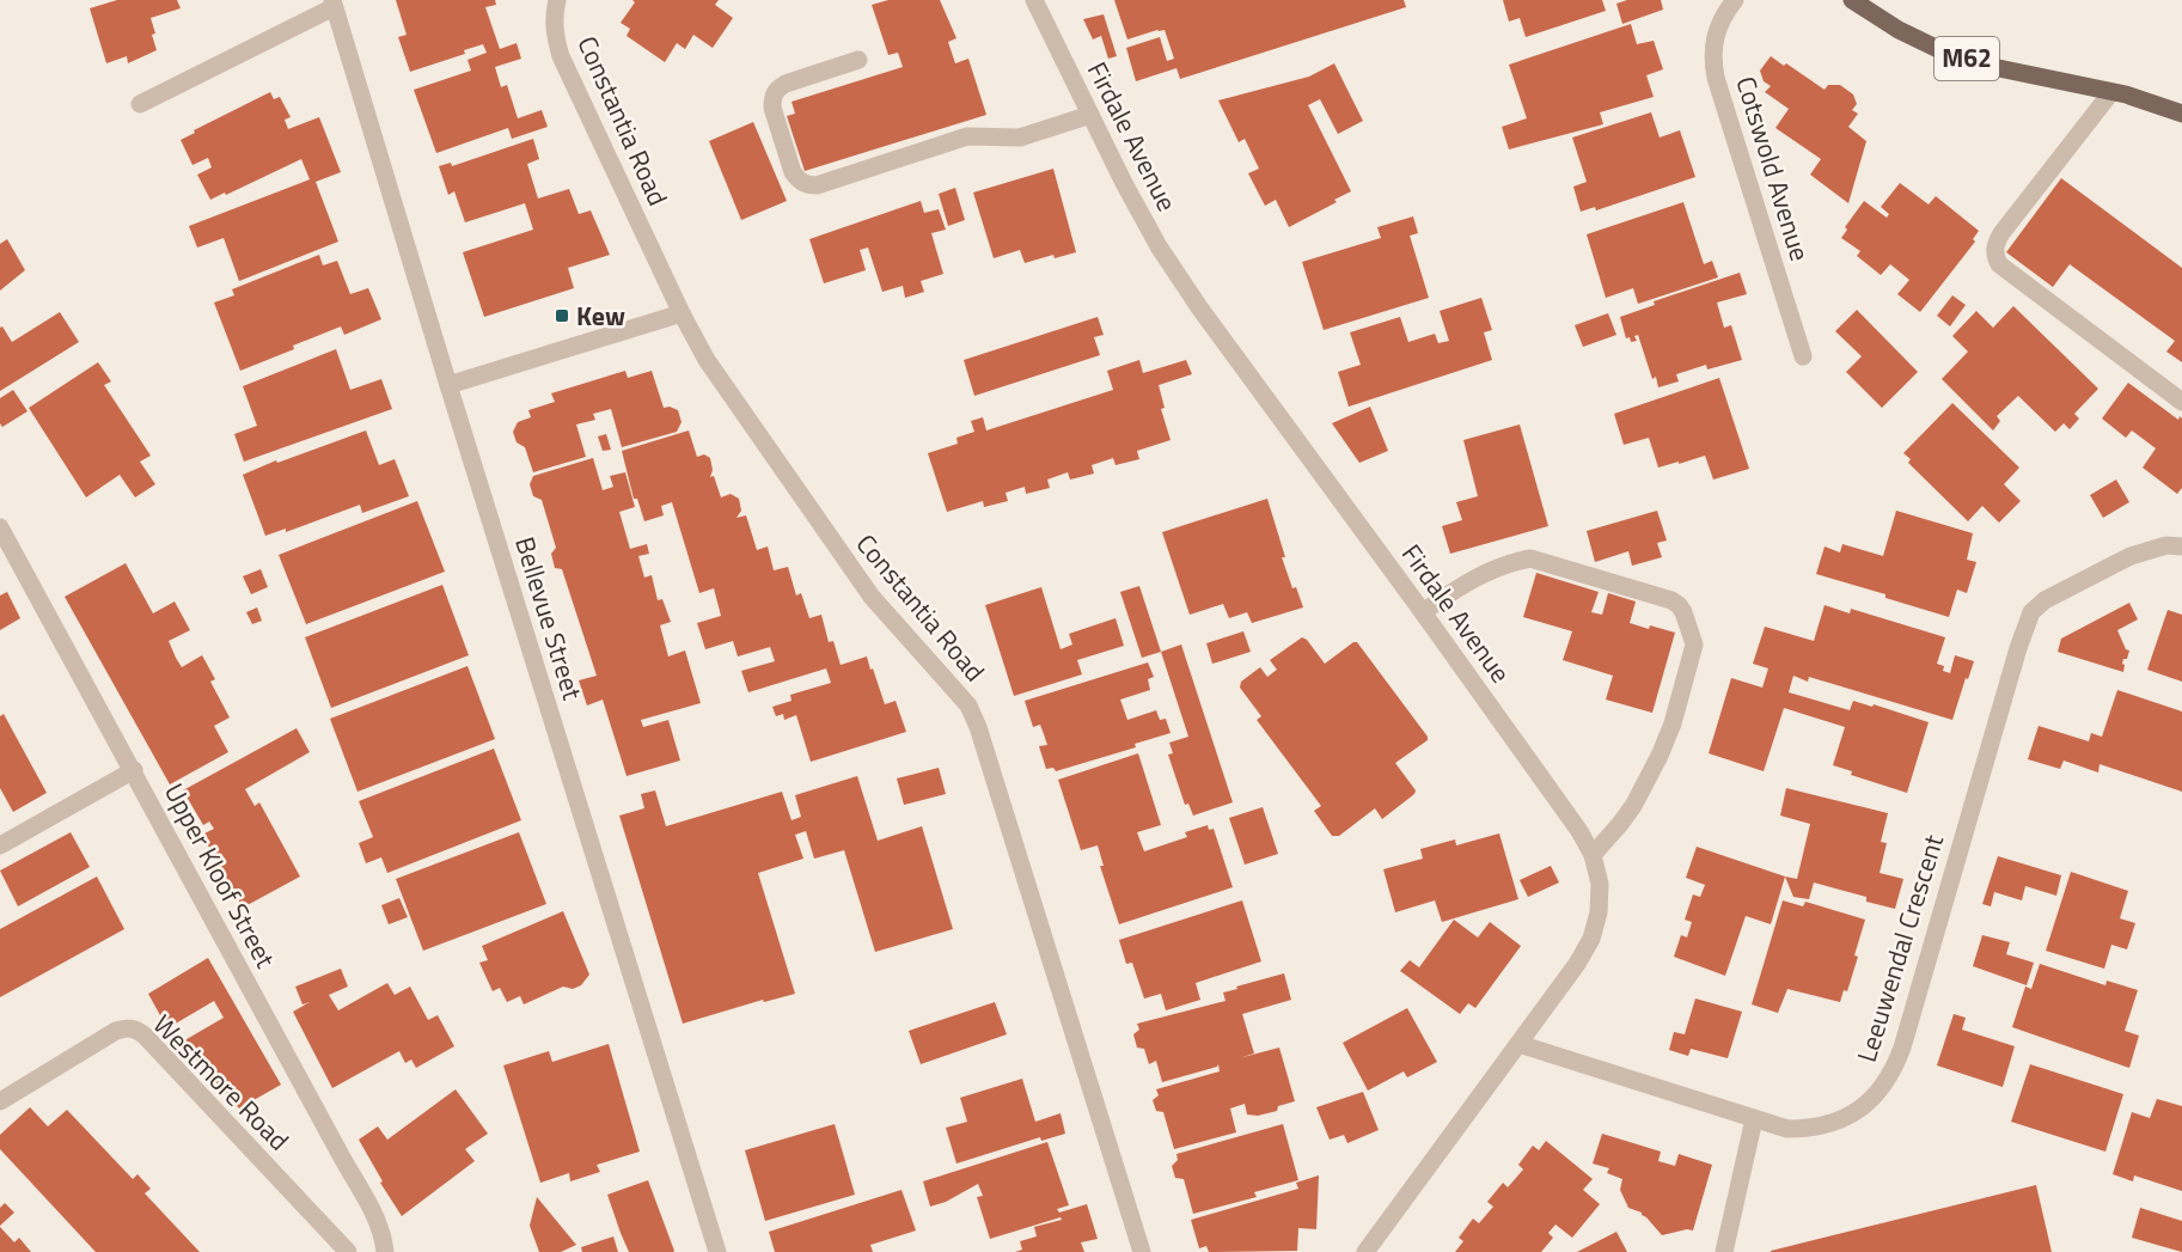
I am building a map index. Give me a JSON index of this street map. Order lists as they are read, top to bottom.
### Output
{
  "streets": {
    "main road": ["M62"],
    "street": [
      "Constantia Road",
      "Firdale Avenue",
      "Cotswold Avenue",
      "Bellevue Street",
      "Upper Kloof Street",
      "Leeuwendal Crescent",
      "Westmore Road"
    ]
  },
  "crossings": [
    ["Firdale Avenue", "Leeuwendal Crescent"]
  ],
  "places": {
    "transit": ["Kew"]
  }
}
